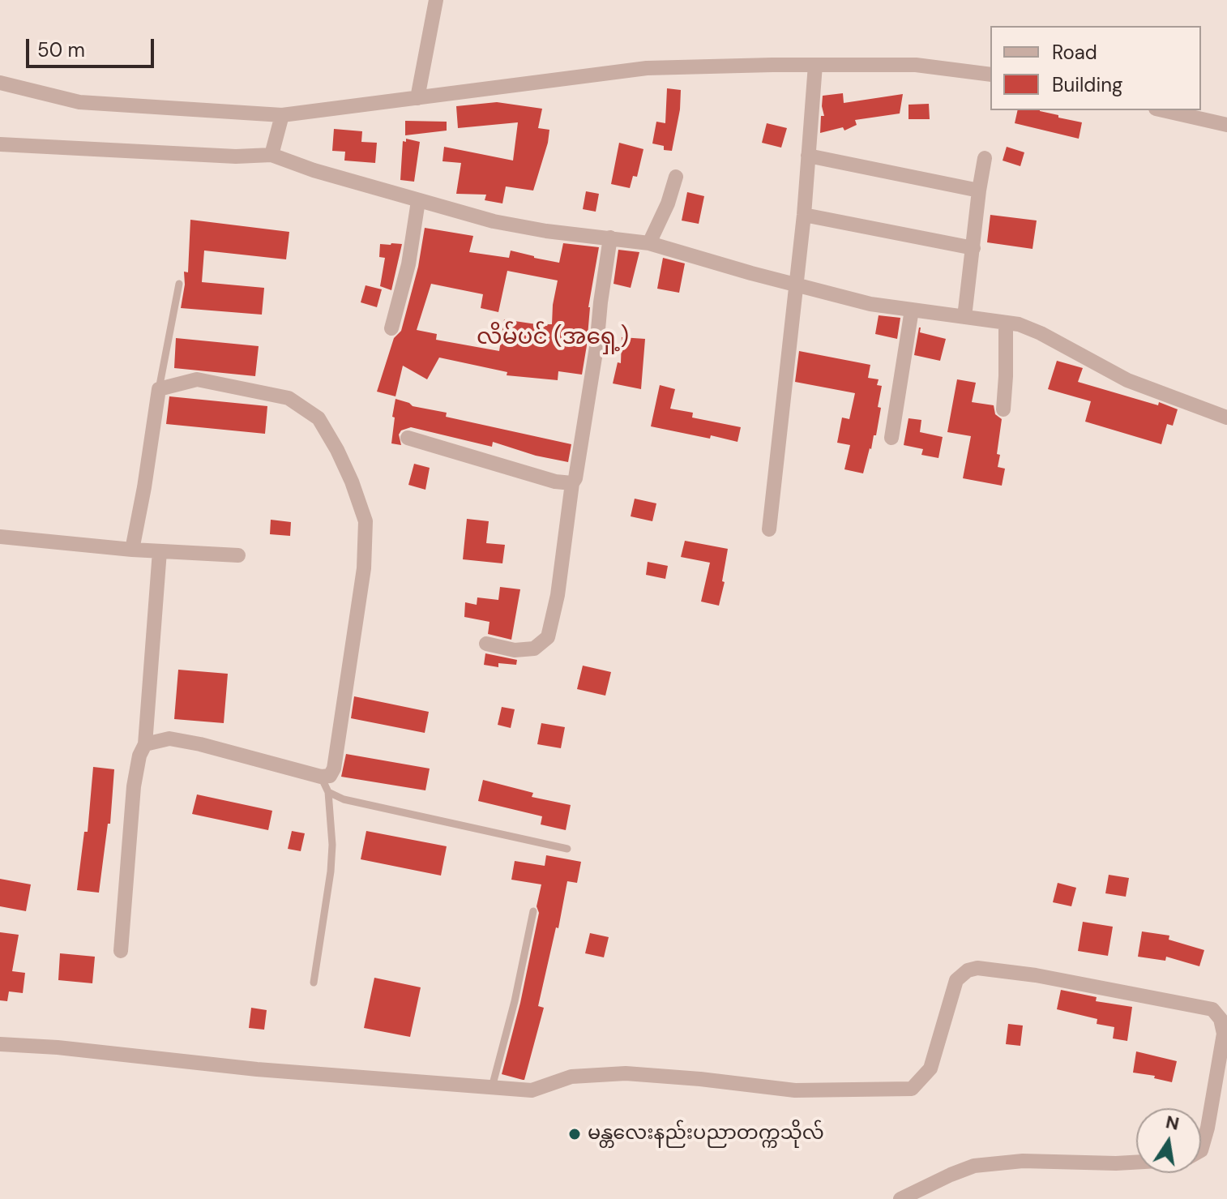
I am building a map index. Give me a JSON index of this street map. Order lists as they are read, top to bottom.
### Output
{
  "districts": ["လိမ်ပင် (အရှေ့)"],
  "places": ["မန္တလေးနည်းပညာတက္ကသိုလ်"],
  "legend": ["Road", "Building"],
  "scale_bar": "50 m",
  "north": "top"
}
